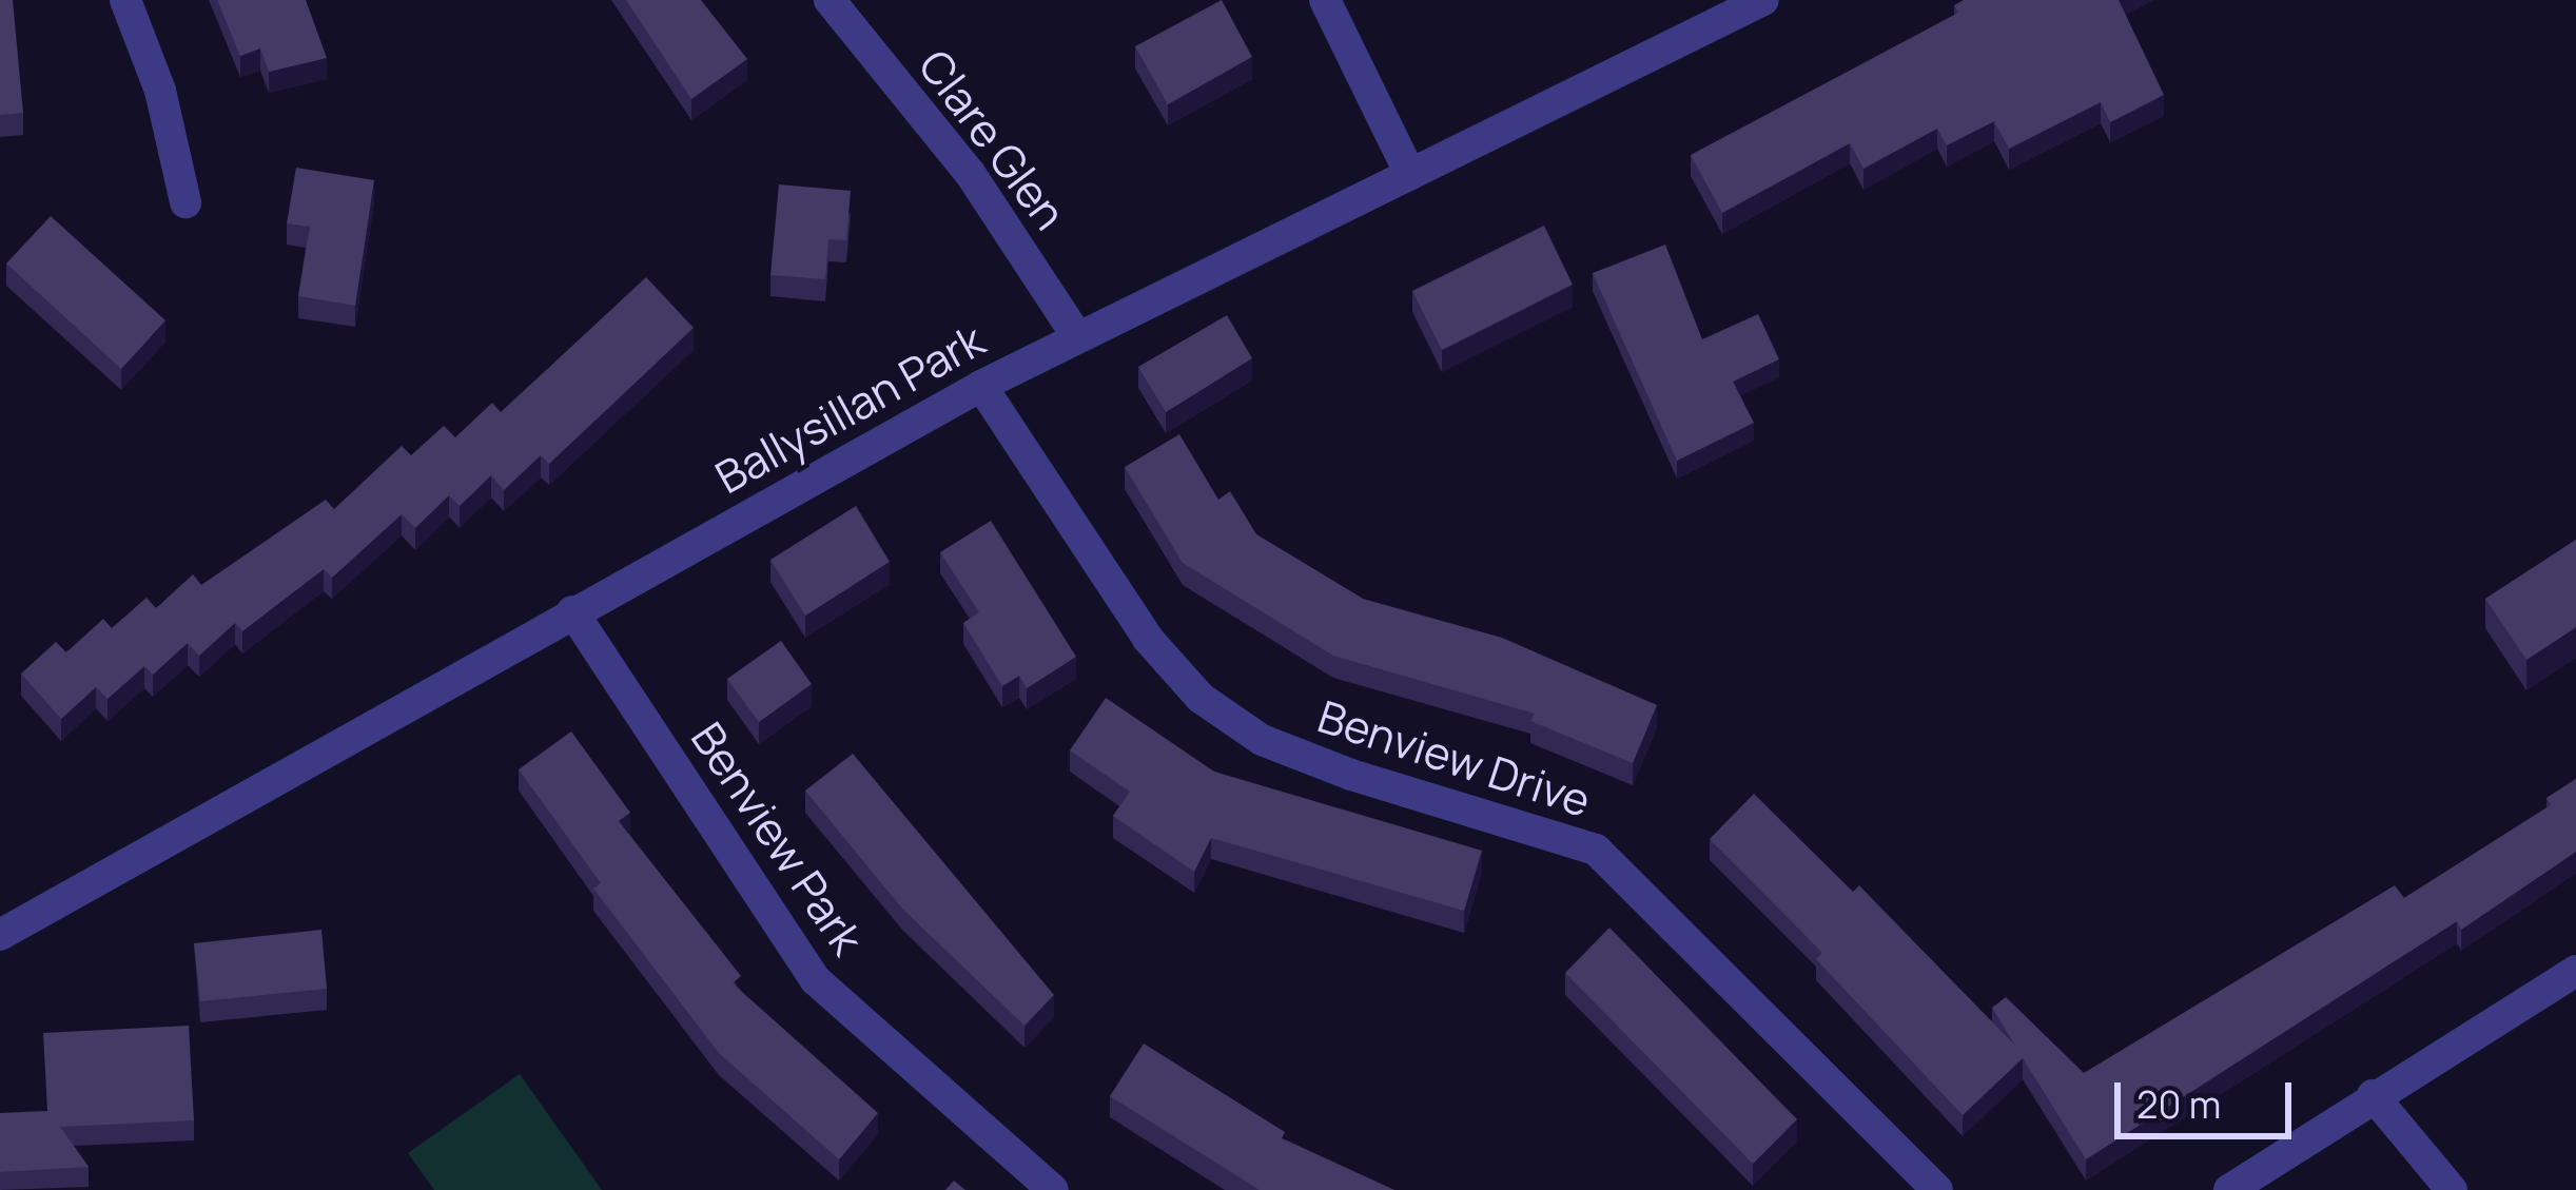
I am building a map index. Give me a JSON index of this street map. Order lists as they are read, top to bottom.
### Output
{
  "streets": {
    "street": [
      "Clare Glen",
      "Ballysillan Park",
      "Benview Drive",
      "Benview Park"
    ]
  },
  "crossings": [
    ["Clare Glen", "Ballysillan Park"],
    ["Ballysillan Park", "Benview Drive"],
    ["Ballysillan Park", "Benview Park"]
  ],
  "scale_bar": "20 m"
}
